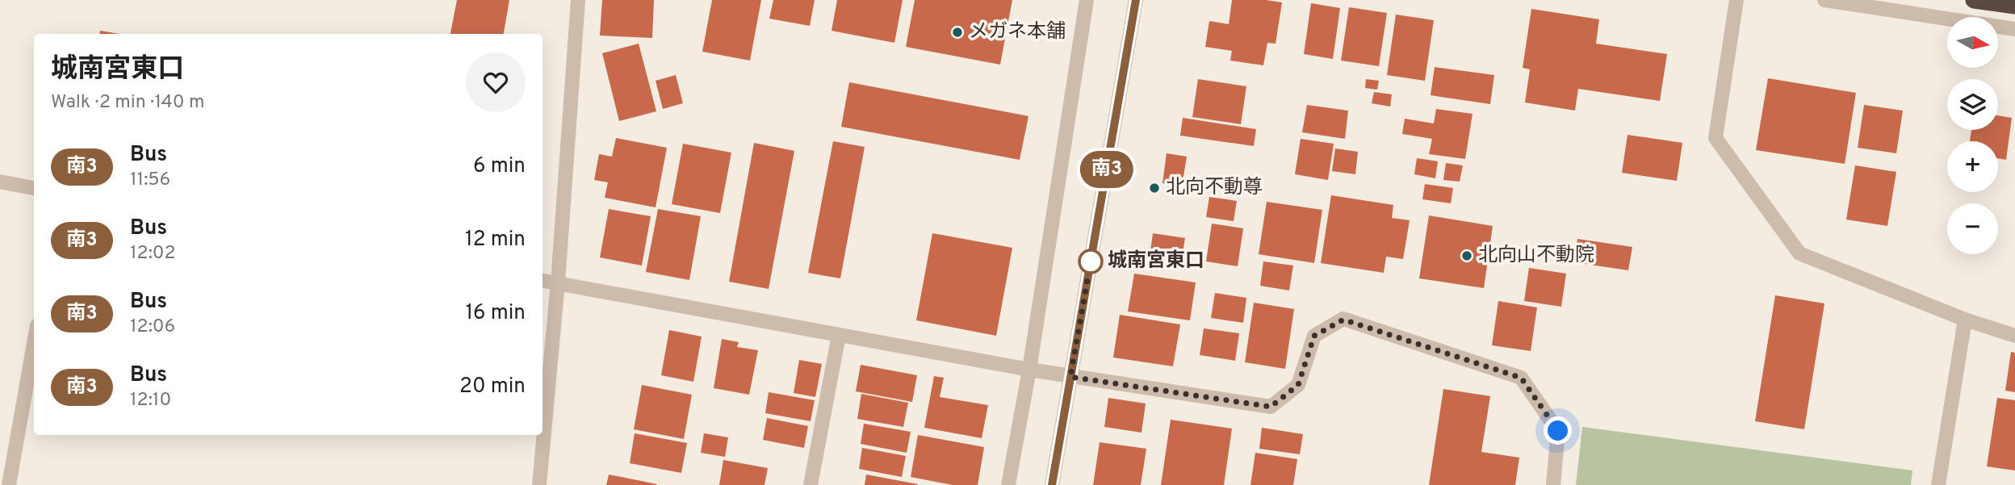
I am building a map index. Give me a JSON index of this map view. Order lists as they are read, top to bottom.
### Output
{
  "places": [
    "メガネ本舗",
    "北向不動尊",
    "北向山不動院",
    "城南宮東口"
  ],
  "lines": ["bus line 南3"],
  "north": "right",
  "page": {
    "on_map": "南3",
    "map_buttons": ["+", "−"],
    "heading": ["城南宮東口", "Walk · 2 min · 140 m"],
    "list": [
      {
        "mark": "南3",
        "name": "Bus",
        "note": "11:56",
        "value": "6 min"
      },
      {
        "mark": "南3",
        "name": "Bus",
        "note": "12:02",
        "value": "12 min"
      },
      {
        "mark": "南3",
        "name": "Bus",
        "note": "12:06",
        "value": "16 min"
      },
      {
        "mark": "南3",
        "name": "Bus",
        "note": "12:10",
        "value": "20 min"
      }
    ]
  }
}
